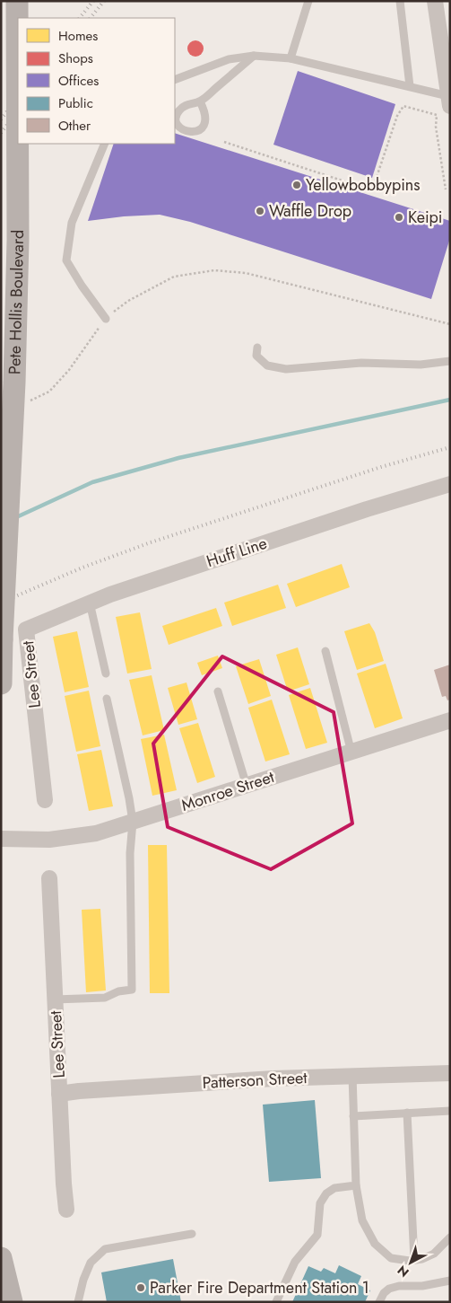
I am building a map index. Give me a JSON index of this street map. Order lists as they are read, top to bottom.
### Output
{
  "streets": {
    "main road": ["Pete Hollis Boulevard"],
    "street": [
      "Huff Line",
      "Lee Street",
      "Monroe Street",
      "Patterson Street"
    ]
  },
  "crossings": [
    ["Huff Line", "Lee Street"],
    ["Lee Street", "Patterson Street"]
  ],
  "places": [
    "Yellowbobbypins",
    "Waffle Drop",
    "Keipi",
    "Parker Fire Department Station 1"
  ],
  "legend": [
    "Homes",
    "Shops",
    "Offices",
    "Public",
    "Other"
  ],
  "north": "bottom left"
}
